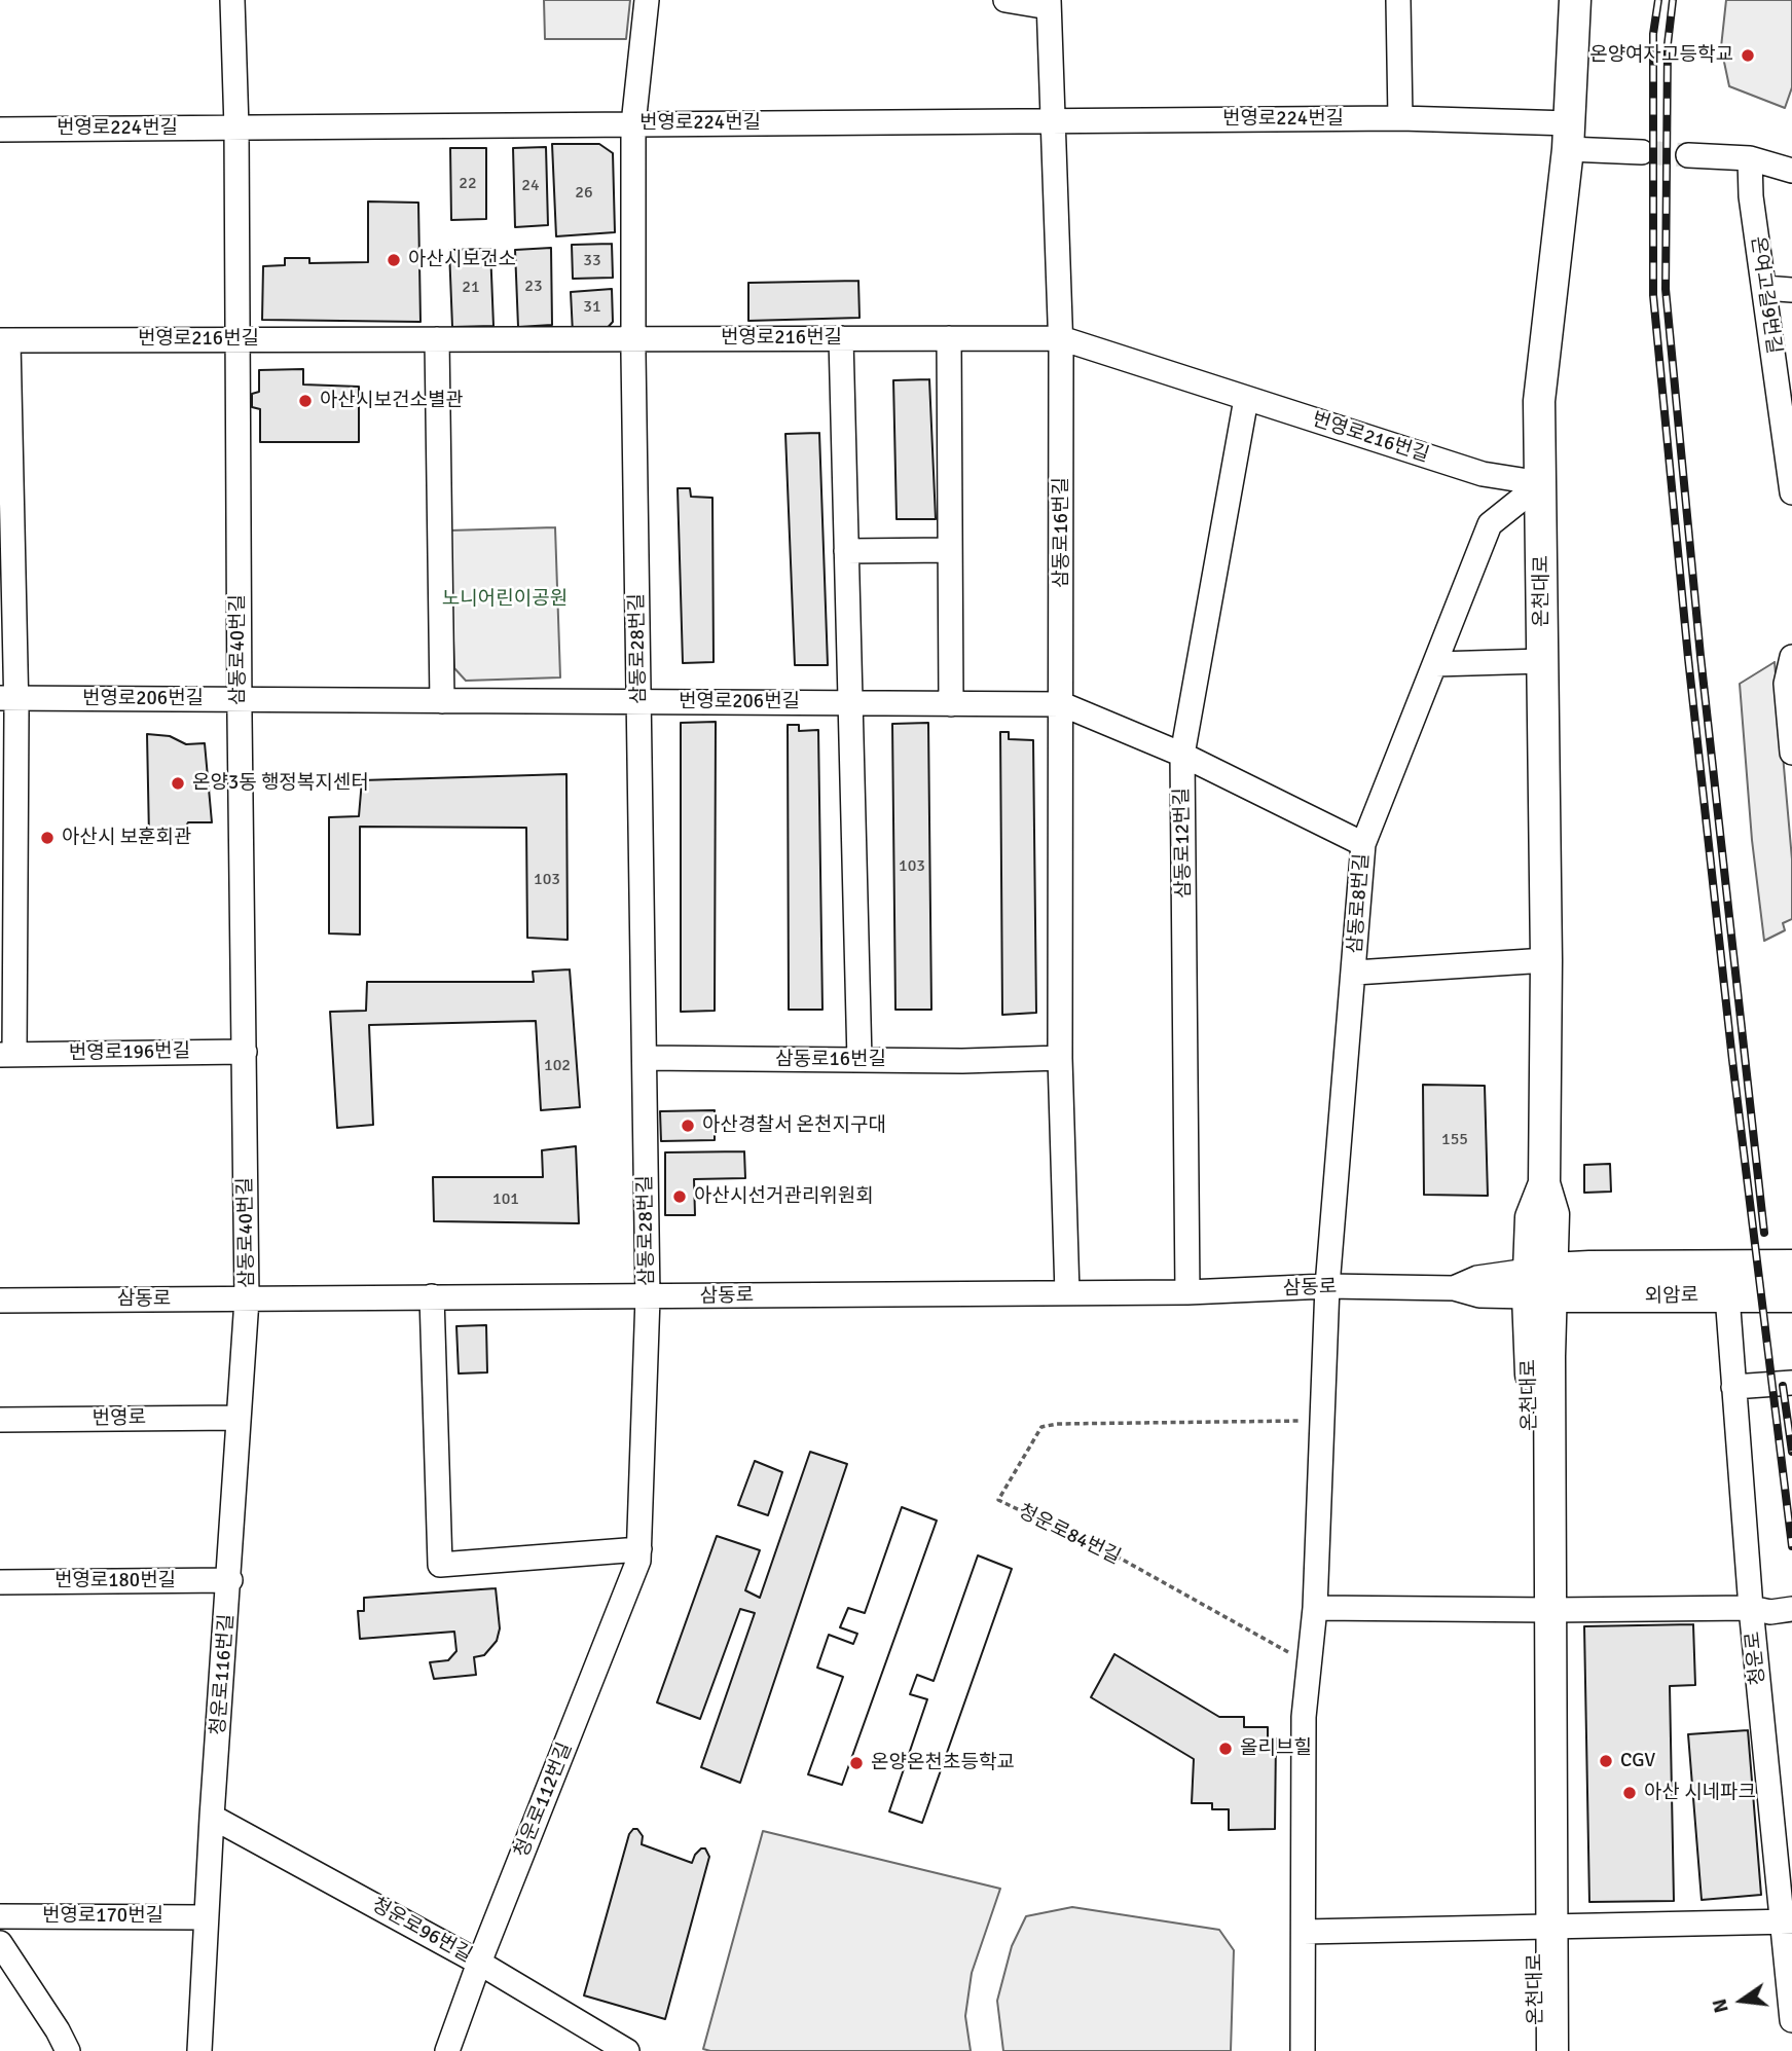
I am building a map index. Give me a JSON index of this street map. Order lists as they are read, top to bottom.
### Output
{
  "streets": {
    "main road": ["온천대로", "외암로"],
    "street": [
      "번영로224번길",
      "온여고길9번길",
      "번영로216번길",
      "삼동로16번길",
      "삼동로28번길",
      "삼동로40번길",
      "번영로206번길",
      "삼동로12번길",
      "삼동로8번길",
      "번영로196번길",
      "삼동로",
      "번영로",
      "번영로180번길",
      "청운로",
      "청운로116번길",
      "청운로112번길",
      "번영로170번길",
      "청운로96번길"
    ],
    "path": ["청운로84번길"]
  },
  "crossings": [
    ["번영로224번길", "삼동로16번길"],
    ["번영로224번길", "온천대로"],
    ["번영로224번길", "삼동로28번길"],
    ["번영로224번길", "삼동로40번길"],
    ["번영로216번길", "삼동로16번길"],
    ["번영로216번길", "온천대로"],
    ["번영로216번길", "삼동로28번길"],
    ["번영로216번길", "삼동로40번길"],
    ["번영로216번길", "삼동로12번길"],
    ["번영로216번길", "삼동로8번길"],
    ["삼동로16번길", "삼동로28번길"],
    ["삼동로16번길", "번영로206번길"],
    ["삼동로16번길", "삼동로"],
    ["온천대로", "삼동로8번길"],
    ["온천대로", "삼동로"],
    ["온천대로", "외암로"],
    ["온천대로", "청운로"],
    ["삼동로28번길", "번영로206번길"],
    ["삼동로28번길", "삼동로"],
    ["삼동로28번길", "청운로112번길"],
    ["삼동로40번길", "번영로206번길"],
    ["삼동로40번길", "번영로196번길"],
    ["삼동로40번길", "삼동로"],
    ["삼동로40번길", "청운로116번길"],
    ["번영로206번길", "삼동로12번길"],
    ["번영로206번길", "삼동로8번길"],
    ["번영로206번길", "번영로196번길"],
    ["삼동로12번길", "삼동로"],
    ["삼동로8번길", "삼동로"],
    ["삼동로", "외암로"],
    ["삼동로", "청운로116번길"],
    ["삼동로", "청운로112번길"],
    ["외암로", "청운로"],
    ["번영로", "청운로116번길"],
    ["번영로180번길", "청운로116번길"],
    ["청운로116번길", "번영로170번길"],
    ["청운로116번길", "청운로96번길"],
    ["청운로112번길", "청운로96번길"]
  ],
  "parks": ["노니어린이공원"],
  "places": [
    "온양여자고등학교",
    "아산시보건소",
    "아산시보건소별관",
    "온양3동 행정복지센터",
    "아산시 보훈회관",
    "아산경찰서 온천지구대",
    "아산시선거관리위원회",
    "올리브힐",
    "CGV",
    "온양온천초등학교",
    "아산 시네파크"
  ],
  "house_numbers": [
    "22",
    "24",
    "26",
    "33",
    "23",
    "21",
    "31",
    "103",
    "103",
    "102",
    "155",
    "101"
  ],
  "north": "left"
}
